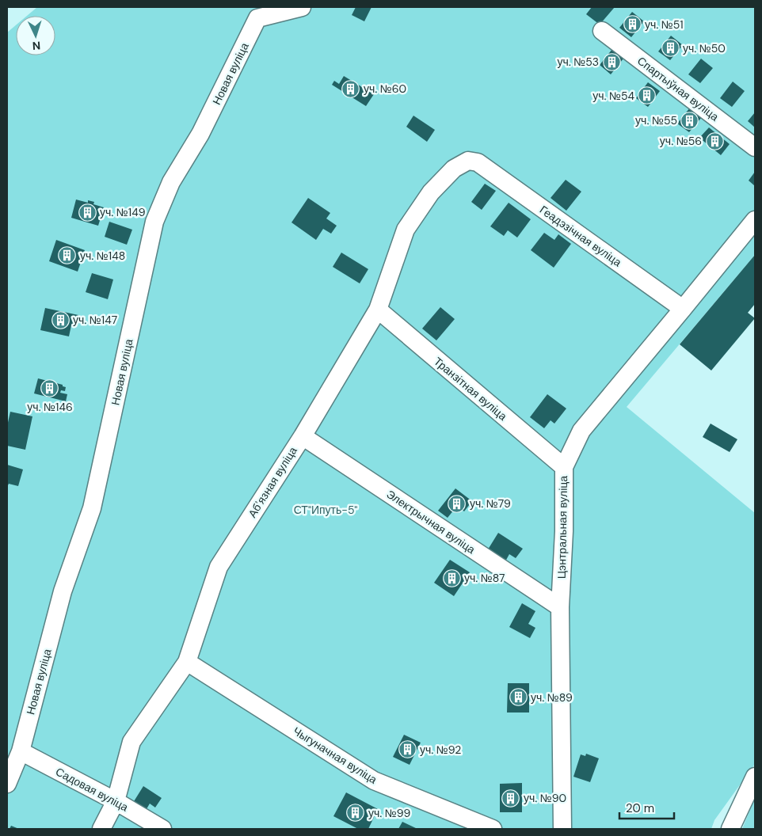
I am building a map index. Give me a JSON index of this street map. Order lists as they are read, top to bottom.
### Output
{
  "streets": {
    "street": [
      "Новая вуліца",
      "Спартыўная вуліца",
      "Геадэзічная вуліца",
      "Транзітная вуліца",
      "Абʼязная вуліца",
      "Электрычная вуліца",
      "Цэнтральная вуліца",
      "Чыгуначная вуліца",
      "Садовая вуліца"
    ]
  },
  "crossings": [
    ["Новая вуліца", "Садовая вуліца"],
    ["Геадэзічная вуліца", "Абʼязная вуліца"],
    ["Геадэзічная вуліца", "Цэнтральная вуліца"],
    ["Транзітная вуліца", "Абʼязная вуліца"],
    ["Транзітная вуліца", "Цэнтральная вуліца"],
    ["Абʼязная вуліца", "Электрычная вуліца"],
    ["Абʼязная вуліца", "Чыгуначная вуліца"],
    ["Абʼязная вуліца", "Садовая вуліца"],
    ["Электрычная вуліца", "Цэнтральная вуліца"]
  ],
  "parks": ["СТ\"Ипуть-5\""],
  "places": {
    "building": [
      "уч. №51",
      "уч. №50",
      "уч. №53",
      "уч. №60",
      "уч. №54",
      "уч. №55",
      "уч. №56",
      "уч. №149",
      "уч. №148",
      "уч. №147",
      "уч. №146",
      "уч. №79",
      "уч. №87",
      "уч. №89",
      "уч. №92",
      "уч. №90",
      "уч. №99"
    ]
  },
  "scale_bar": "20 m",
  "north": "bottom"
}
